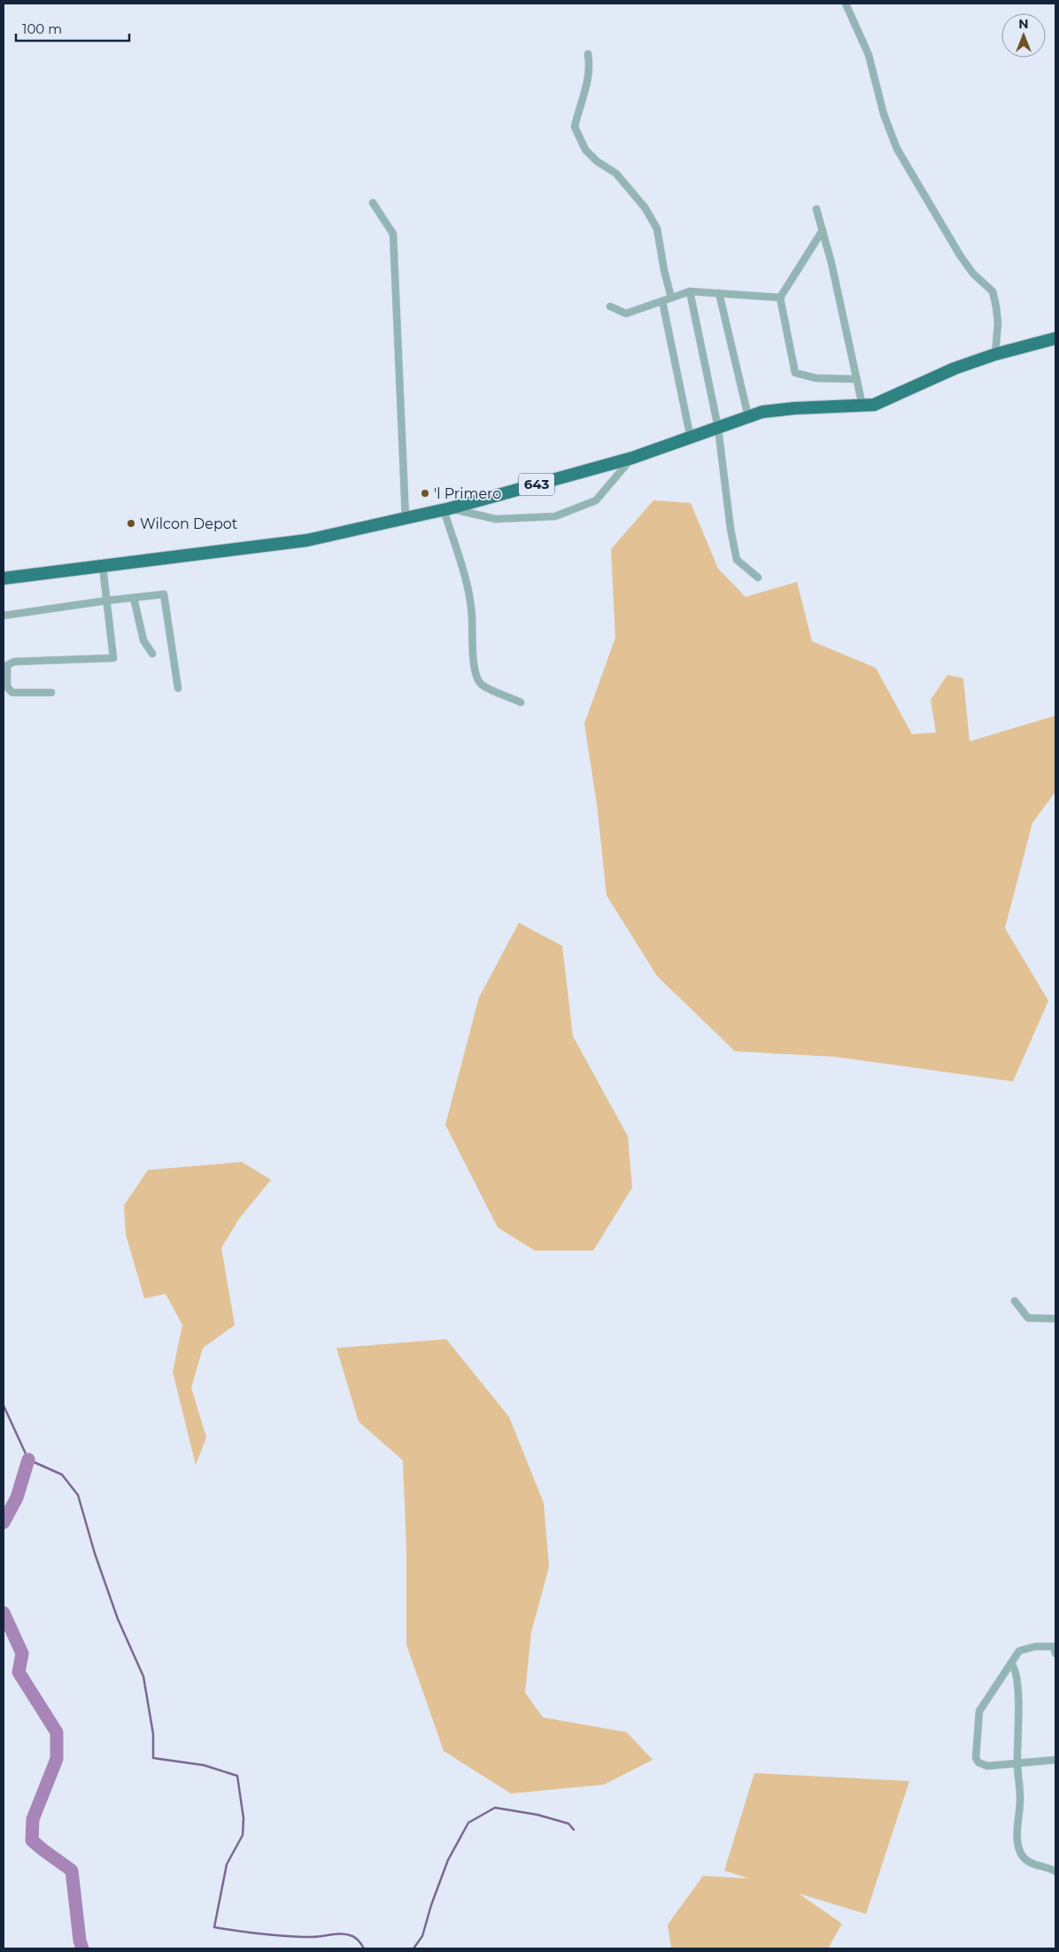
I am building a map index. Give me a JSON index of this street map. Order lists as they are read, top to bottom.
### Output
{
  "streets": {
    "highway": ["643"]
  },
  "places": ["'l Primero", "Wilcon Depot"],
  "scale_bar": "100 m",
  "north": "top"
}
